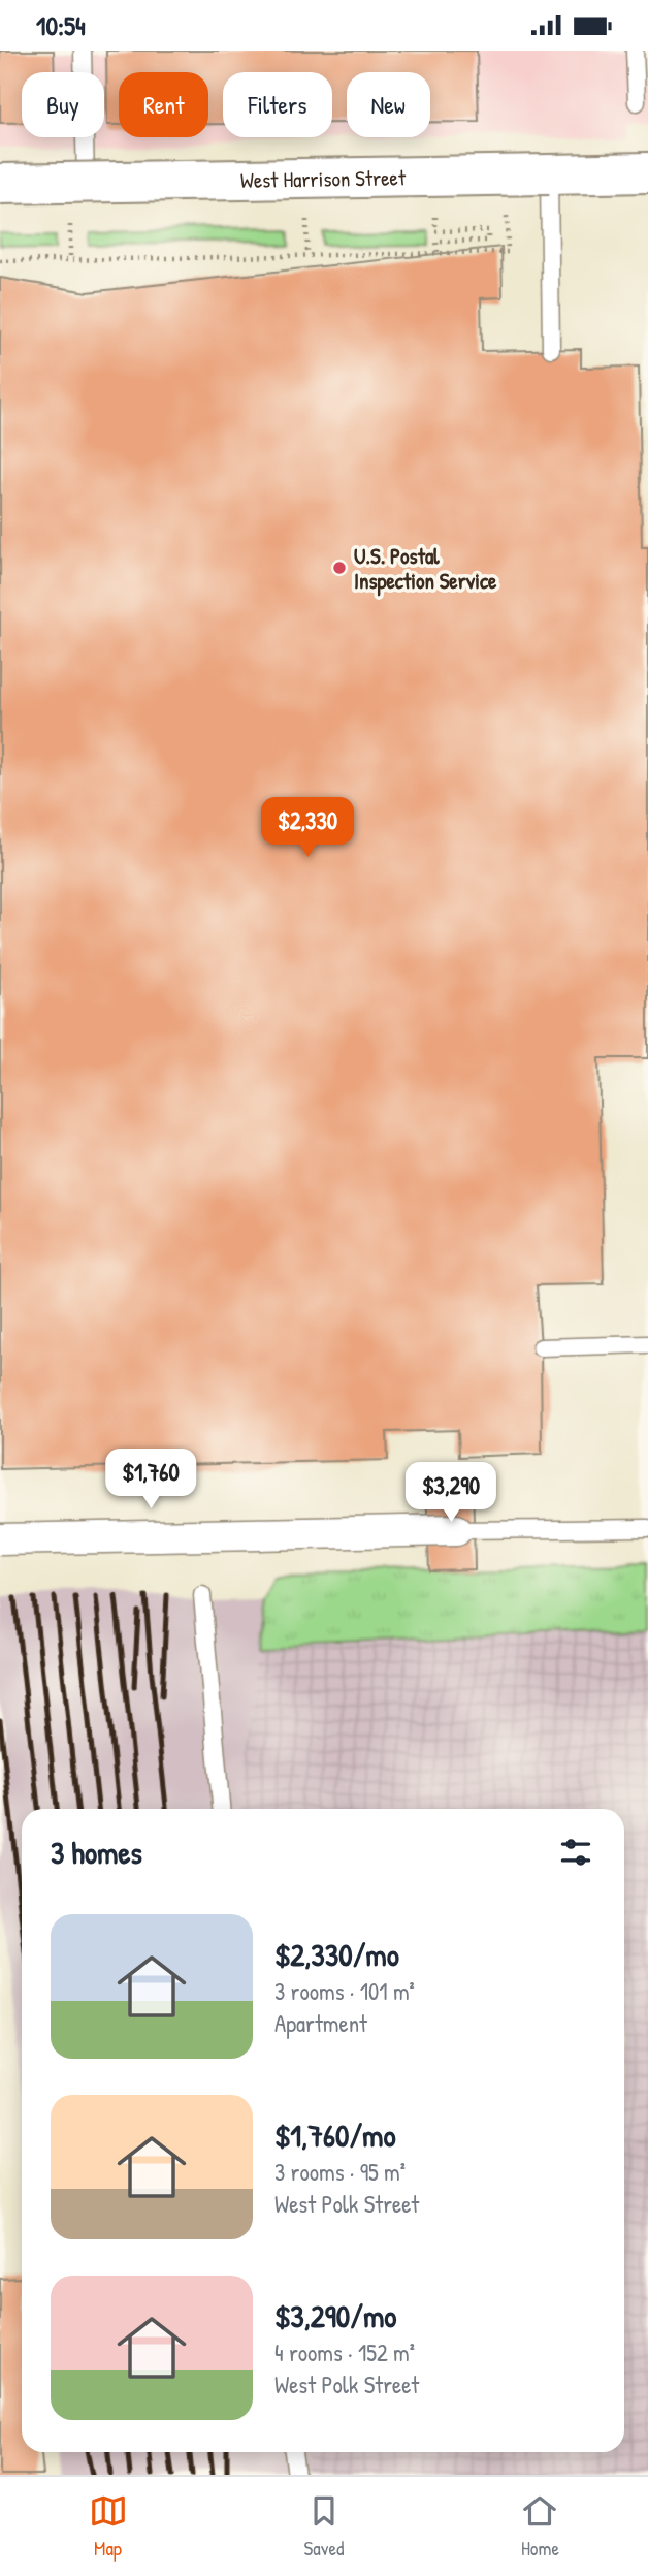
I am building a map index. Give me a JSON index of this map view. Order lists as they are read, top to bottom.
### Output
{
  "streets": {
    "main road": ["West Harrison Street"]
  },
  "places": ["U.S. Postal Inspection Service"],
  "page": {
    "status": "10:54",
    "chip": [
      "Buy",
      "Rent",
      "Filters",
      "New"
    ],
    "price": ["$2,330", "$1,760", "$3,290"],
    "heading": "3 homes",
    "list": [
      {
        "name": "$2,330/mo",
        "note": "3 rooms · 101 m² · Apartment"
      },
      {
        "name": "$1,760/mo",
        "note": "3 rooms · 95 m² · West Polk Street"
      },
      {
        "name": "$3,290/mo",
        "note": "4 rooms · 152 m² · West Polk Street"
      }
    ],
    "tabs": ["Map", "Saved", "Home"]
  }
}
